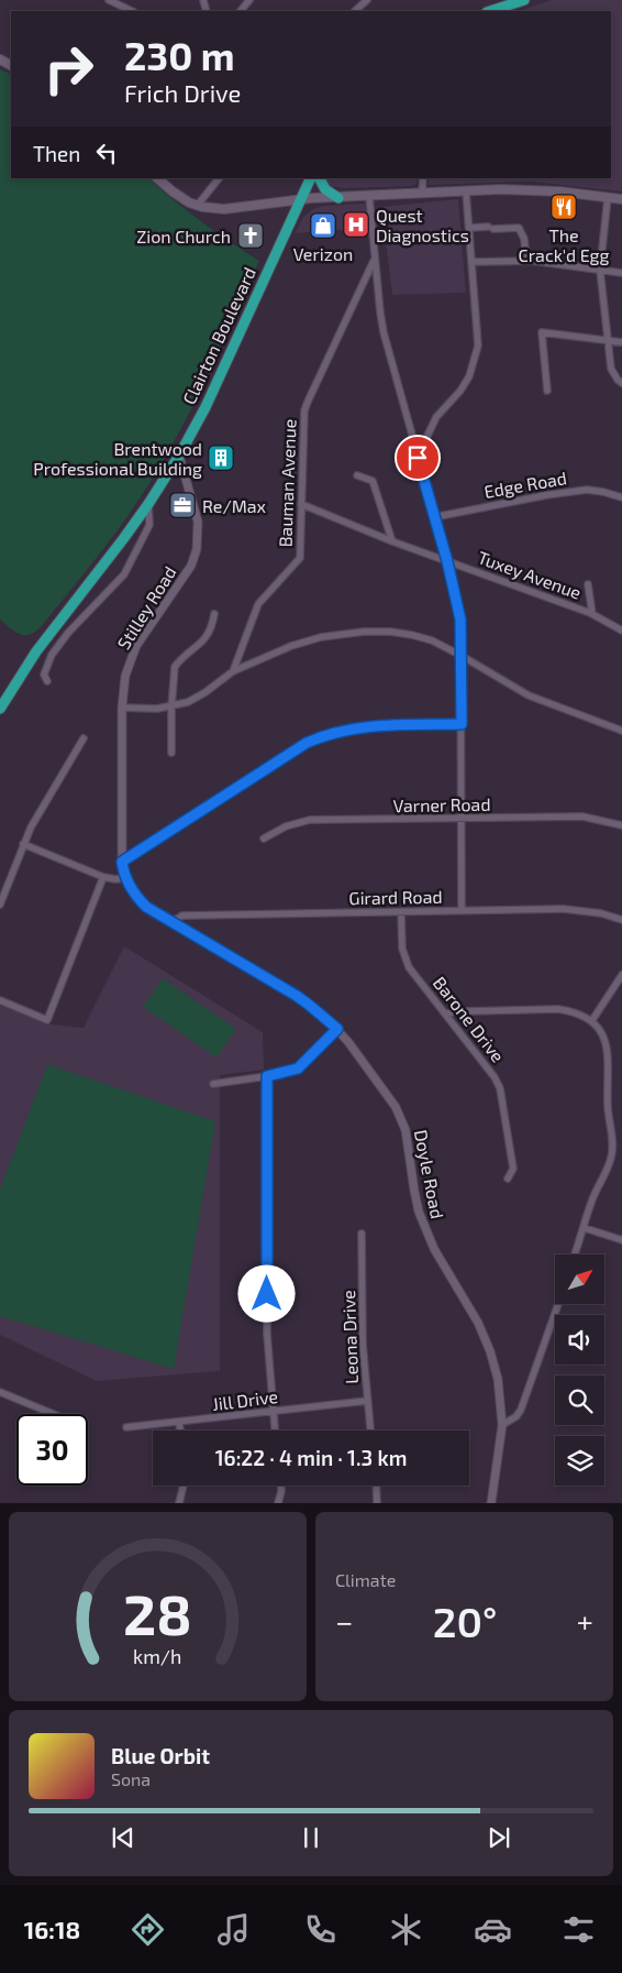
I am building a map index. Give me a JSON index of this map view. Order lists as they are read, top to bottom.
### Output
{
  "streets": {
    "highway": ["Clairton Boulevard"],
    "street": [
      "Bauman Avenue",
      "Edge Road",
      "Tuxey Avenue",
      "Stilley Road",
      "Varner Road",
      "Girard Road",
      "Barone Drive",
      "Doyle Road",
      "Leona Drive",
      "Jill Drive"
    ]
  },
  "crossings": [
    ["Clairton Boulevard", "Stilley Road"],
    ["Bauman Avenue", "Tuxey Avenue"],
    ["Stilley Road", "Doyle Road"],
    ["Girard Road", "Barone Drive"],
    ["Girard Road", "Doyle Road"],
    ["Leona Drive", "Jill Drive"]
  ],
  "places": {
    "restaurant": ["The Crack'd Egg"],
    "hospital": ["Quest Diagnostics"],
    "shop": ["Verizon"],
    "church": ["Zion Church"],
    "building": ["Brentwood Professional Building"],
    "office": ["Re/Max"]
  },
  "north": "top right",
  "page": {
    "turn": ["230 m", "Frich Drive"],
    "then": "Then",
    "limit": "30",
    "trip": "16:22 · 4 min · 1.3 km",
    "tile": "Climate",
    "heat": ["−", "20°", "+"],
    "song": ["Blue Orbit", "Sona"],
    "tabs": "16:18",
    "gauge": ["28", "km/h"]
  }
}
